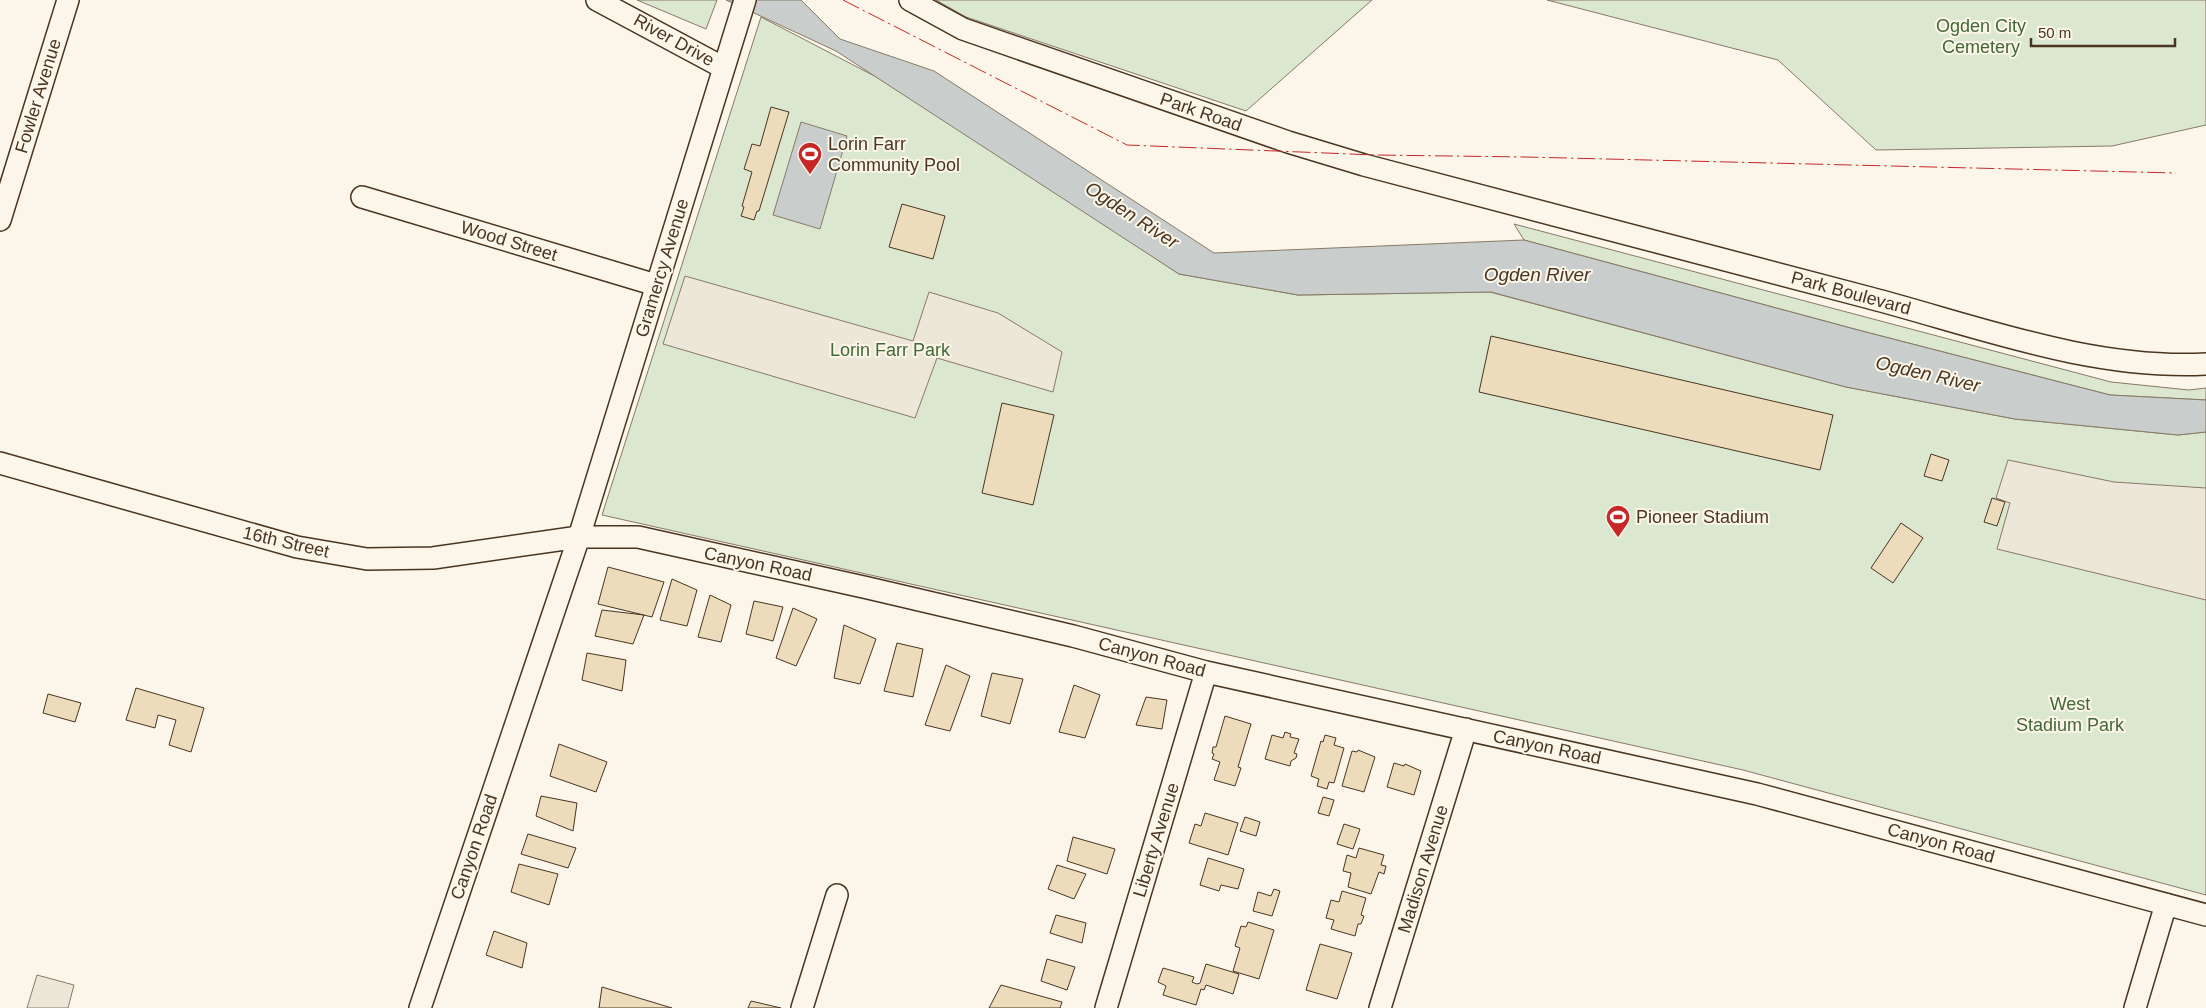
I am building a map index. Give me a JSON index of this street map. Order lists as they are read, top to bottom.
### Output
{
  "streets": {
    "street": [
      "River Drive",
      "Fowler Avenue",
      "Park Road",
      "Wood Street",
      "Gramercy Avenue",
      "Park Boulevard",
      "16th Street",
      "Canyon Road",
      "Liberty Avenue",
      "Madison Avenue"
    ]
  },
  "crossings": [
    ["River Drive", "Gramercy Avenue"],
    ["Park Road", "Park Boulevard"],
    ["Wood Street", "Gramercy Avenue"],
    ["Gramercy Avenue", "16th Street"],
    ["Gramercy Avenue", "Canyon Road"],
    ["16th Street", "Canyon Road"],
    ["Canyon Road", "Liberty Avenue"],
    ["Canyon Road", "Madison Avenue"]
  ],
  "water": ["Ogden River"],
  "parks": ["Ogden City Cemetery", "Lorin Farr Park", "West Stadium Park"],
  "places": {
    "sports": ["Lorin Farr Community Pool", "Pioneer Stadium"]
  },
  "scale_bar": "50 m"
}
